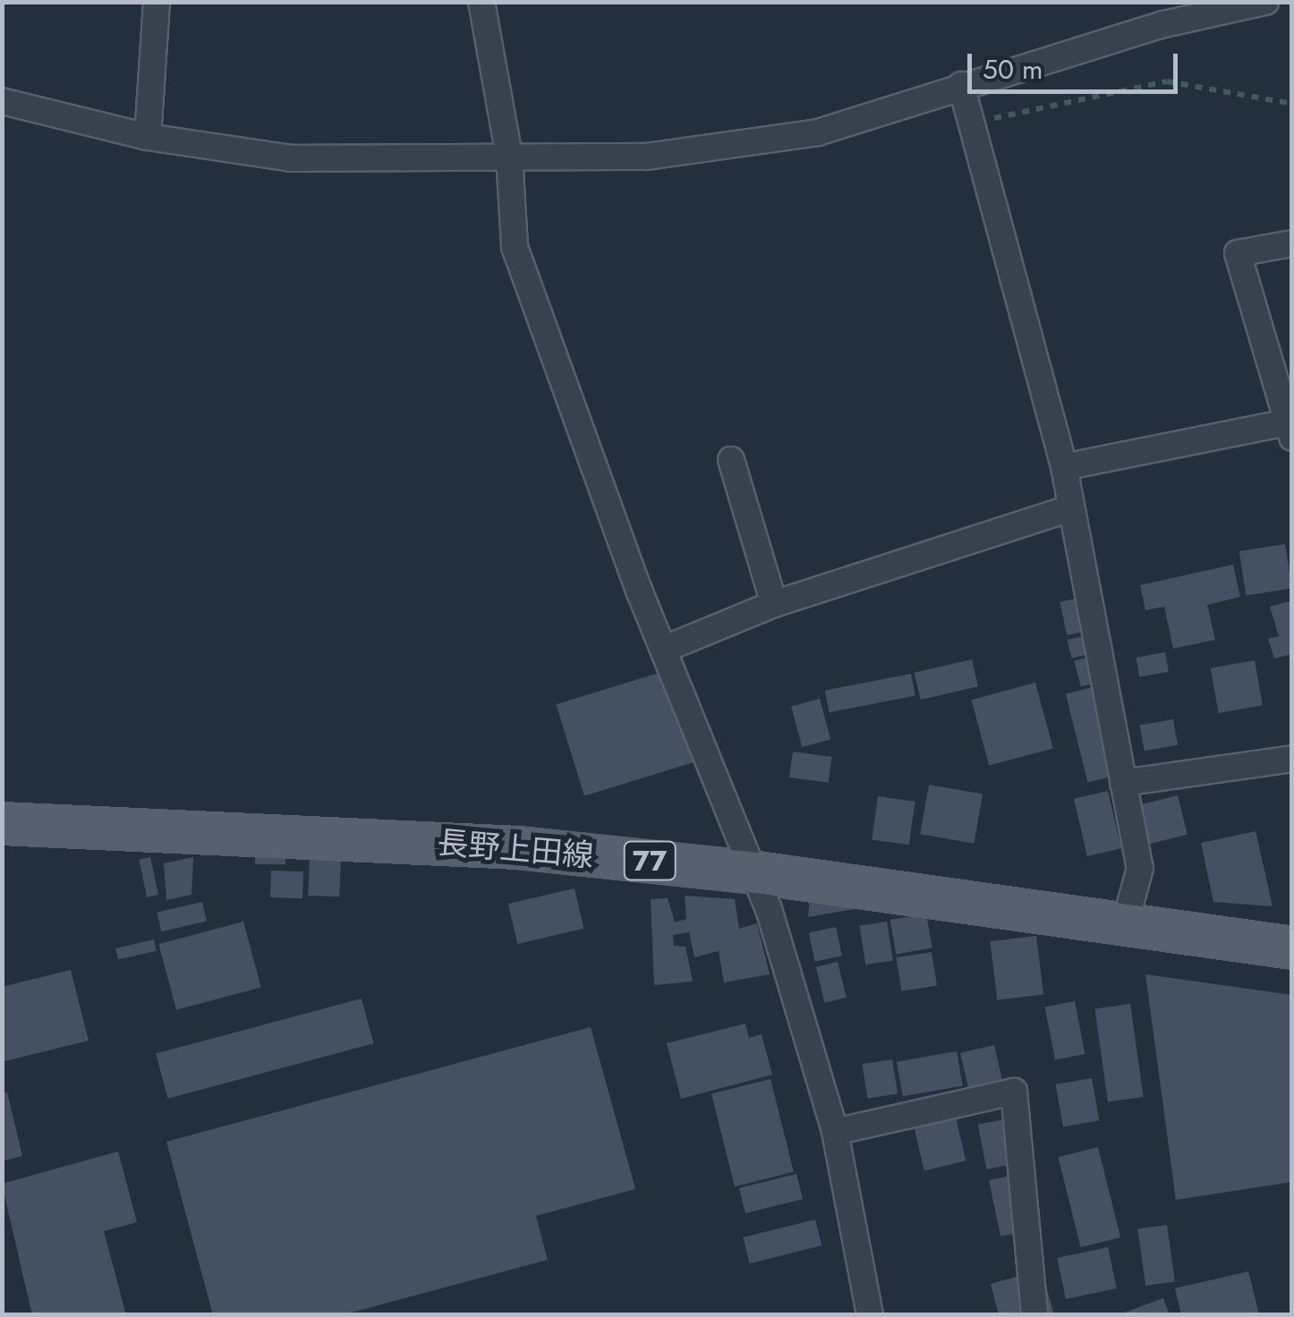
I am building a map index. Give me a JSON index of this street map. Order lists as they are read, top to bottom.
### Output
{
  "streets": {
    "main road": ["長野上田線", "77"]
  },
  "scale_bar": "50 m"
}
